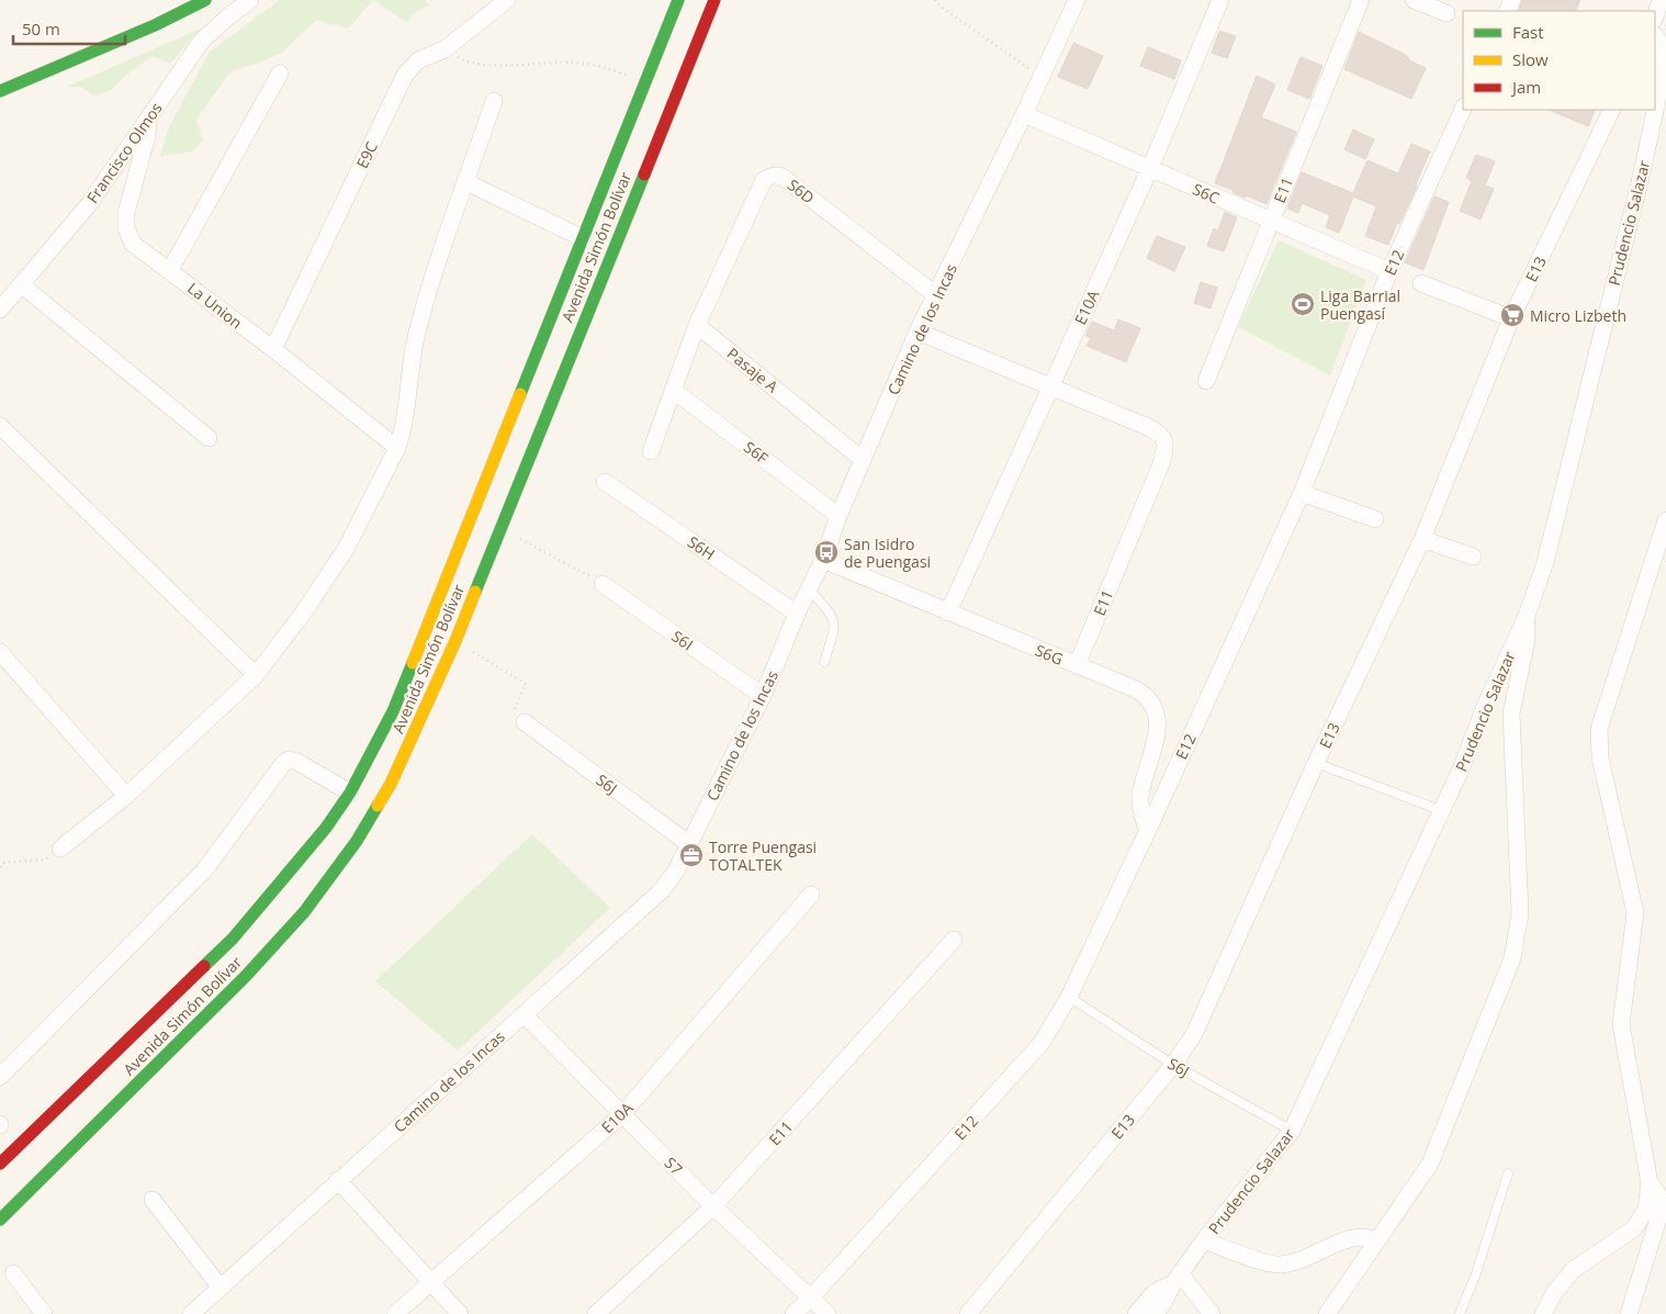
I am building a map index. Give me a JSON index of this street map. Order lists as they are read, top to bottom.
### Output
{
  "streets": {
    "main road": ["Avenida Simón Bolívar"],
    "street": [
      "Francisco Olmos",
      "E9C",
      "E11",
      "S6D",
      "S6C",
      "Prudencio Salazar",
      "E12",
      "E13",
      "La Union",
      "E10A",
      "Camino de los Incas",
      "Pasaje A",
      "S6F",
      "S6H",
      "S6I",
      "S6G",
      "S6J",
      "S7"
    ]
  },
  "crossings": [
    ["Francisco Olmos", "La Union"],
    ["E9C", "La Union"],
    ["E11", "S6C"],
    ["E11", "E10A"],
    ["E11", "S6G"],
    ["E11", "S7"],
    ["S6D", "Camino de los Incas"],
    ["S6D", "Pasaje A"],
    ["S6C", "E12"],
    ["S6C", "E10A"],
    ["S6C", "Camino de los Incas"],
    ["Prudencio Salazar", "S6J"],
    ["E12", "S6G"],
    ["E12", "S6J"],
    ["E12", "S7"],
    ["E13", "S6J"],
    ["E10A", "S6G"],
    ["E10A", "S7"],
    ["Camino de los Incas", "Pasaje A"],
    ["Camino de los Incas", "S6F"],
    ["Camino de los Incas", "S6H"],
    ["Camino de los Incas", "S6I"],
    ["Camino de los Incas", "S6G"],
    ["Camino de los Incas", "S6J"],
    ["Camino de los Incas", "S7"]
  ],
  "places": {
    "sports": ["Liga Barrial Puengasí"],
    "supermarket": ["Micro Lizbeth"],
    "bus stop": ["San Isidro de Puengasi"],
    "office": ["Torre Puengasi TOTALTEK"]
  },
  "legend": ["Fast", "Slow", "Jam"],
  "scale_bar": "50 m"
}
